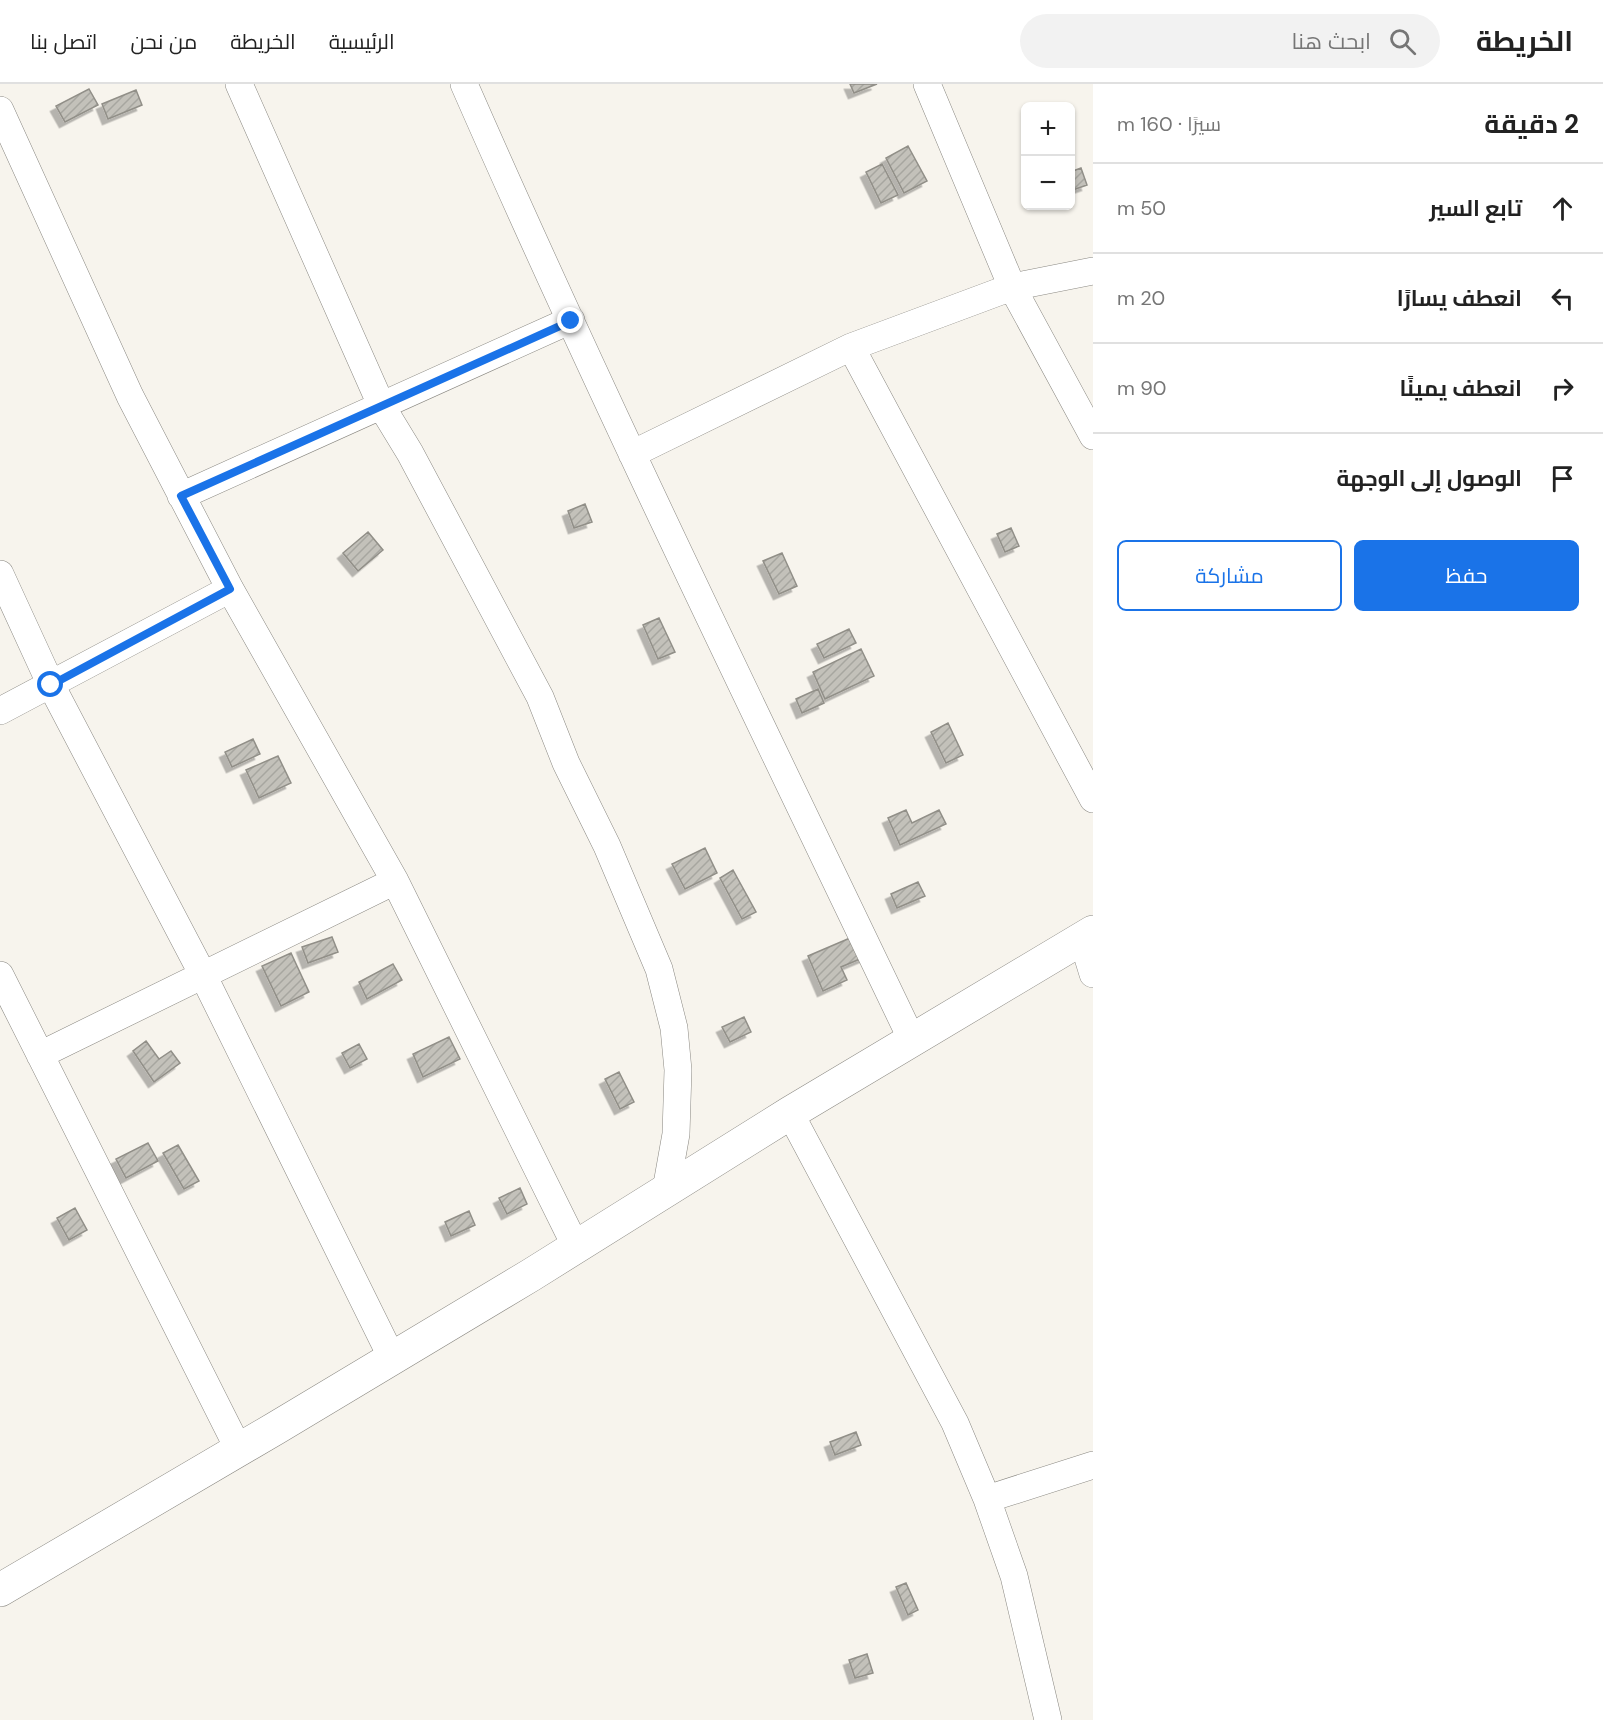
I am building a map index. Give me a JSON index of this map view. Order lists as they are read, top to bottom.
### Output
{
  "page": {
    "header": "الخريطة",
    "search": "ابحث هنا",
    "nav": [
      "الرئيسية",
      "الخريطة",
      "من نحن",
      "اتصل بنا"
    ],
    "heading": ["2 دقيقة", "سيرًا · 160 m"],
    "map_buttons": ["+", "−"],
    "list": [
      ["تابع السير", "50 m"],
      ["انعطف يسارًا", "20 m"],
      ["انعطف يمينًا", "90 m"],
      "الوصول إلى الوجهة"
    ],
    "buttons": ["حفظ", "مشاركة"]
  }
}
